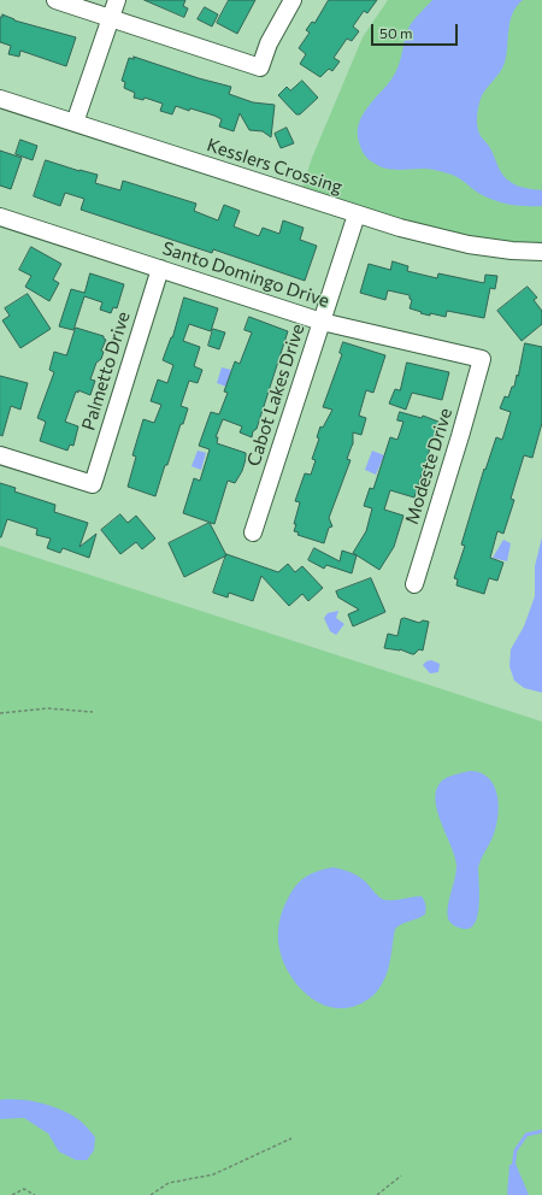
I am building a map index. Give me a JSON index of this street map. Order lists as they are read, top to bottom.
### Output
{
  "streets": {
    "street": [
      "Kesslers Crossing",
      "Santo Domingo Drive",
      "Palmetto Drive",
      "Cabot Lakes Drive",
      "Modeste Drive"
    ]
  },
  "crossings": [
    ["Kesslers Crossing", "Cabot Lakes Drive"],
    ["Santo Domingo Drive", "Palmetto Drive"],
    ["Santo Domingo Drive", "Cabot Lakes Drive"],
    ["Santo Domingo Drive", "Modeste Drive"]
  ],
  "scale_bar": "50 m"
}
